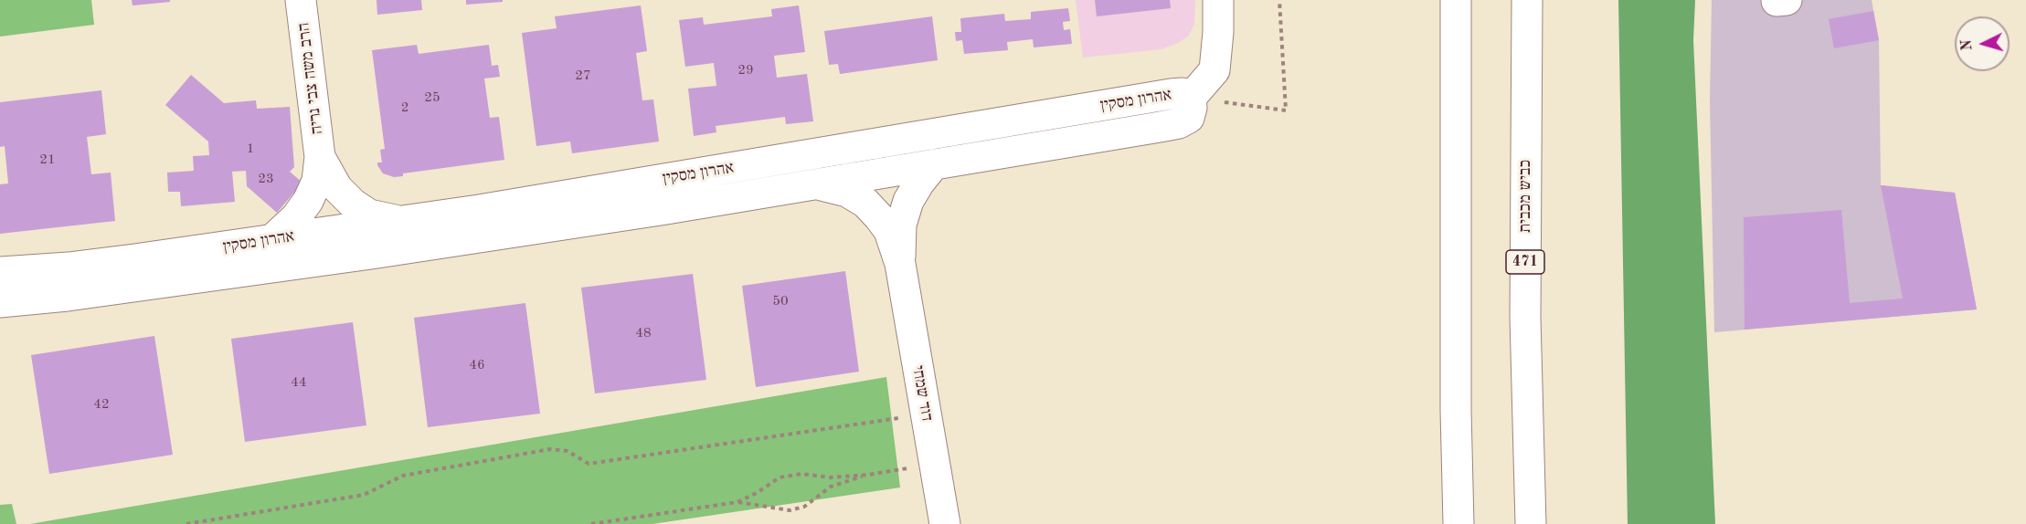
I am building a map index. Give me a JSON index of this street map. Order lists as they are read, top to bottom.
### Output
{
  "streets": {
    "main road": [
      "הרב משה צבי נריה",
      "אהרון מסקין",
      "כביש מכבית",
      "471",
      "דוד שמחי"
    ]
  },
  "crossings": [
    ["הרב משה צבי נריה", "אהרון מסקין"],
    ["אהרון מסקין", "דוד שמחי"]
  ],
  "house_numbers": [
    "29",
    "27",
    "25",
    "2",
    "1",
    "21",
    "23",
    "50",
    "48",
    "46",
    "44",
    "42"
  ],
  "north": "left"
}
